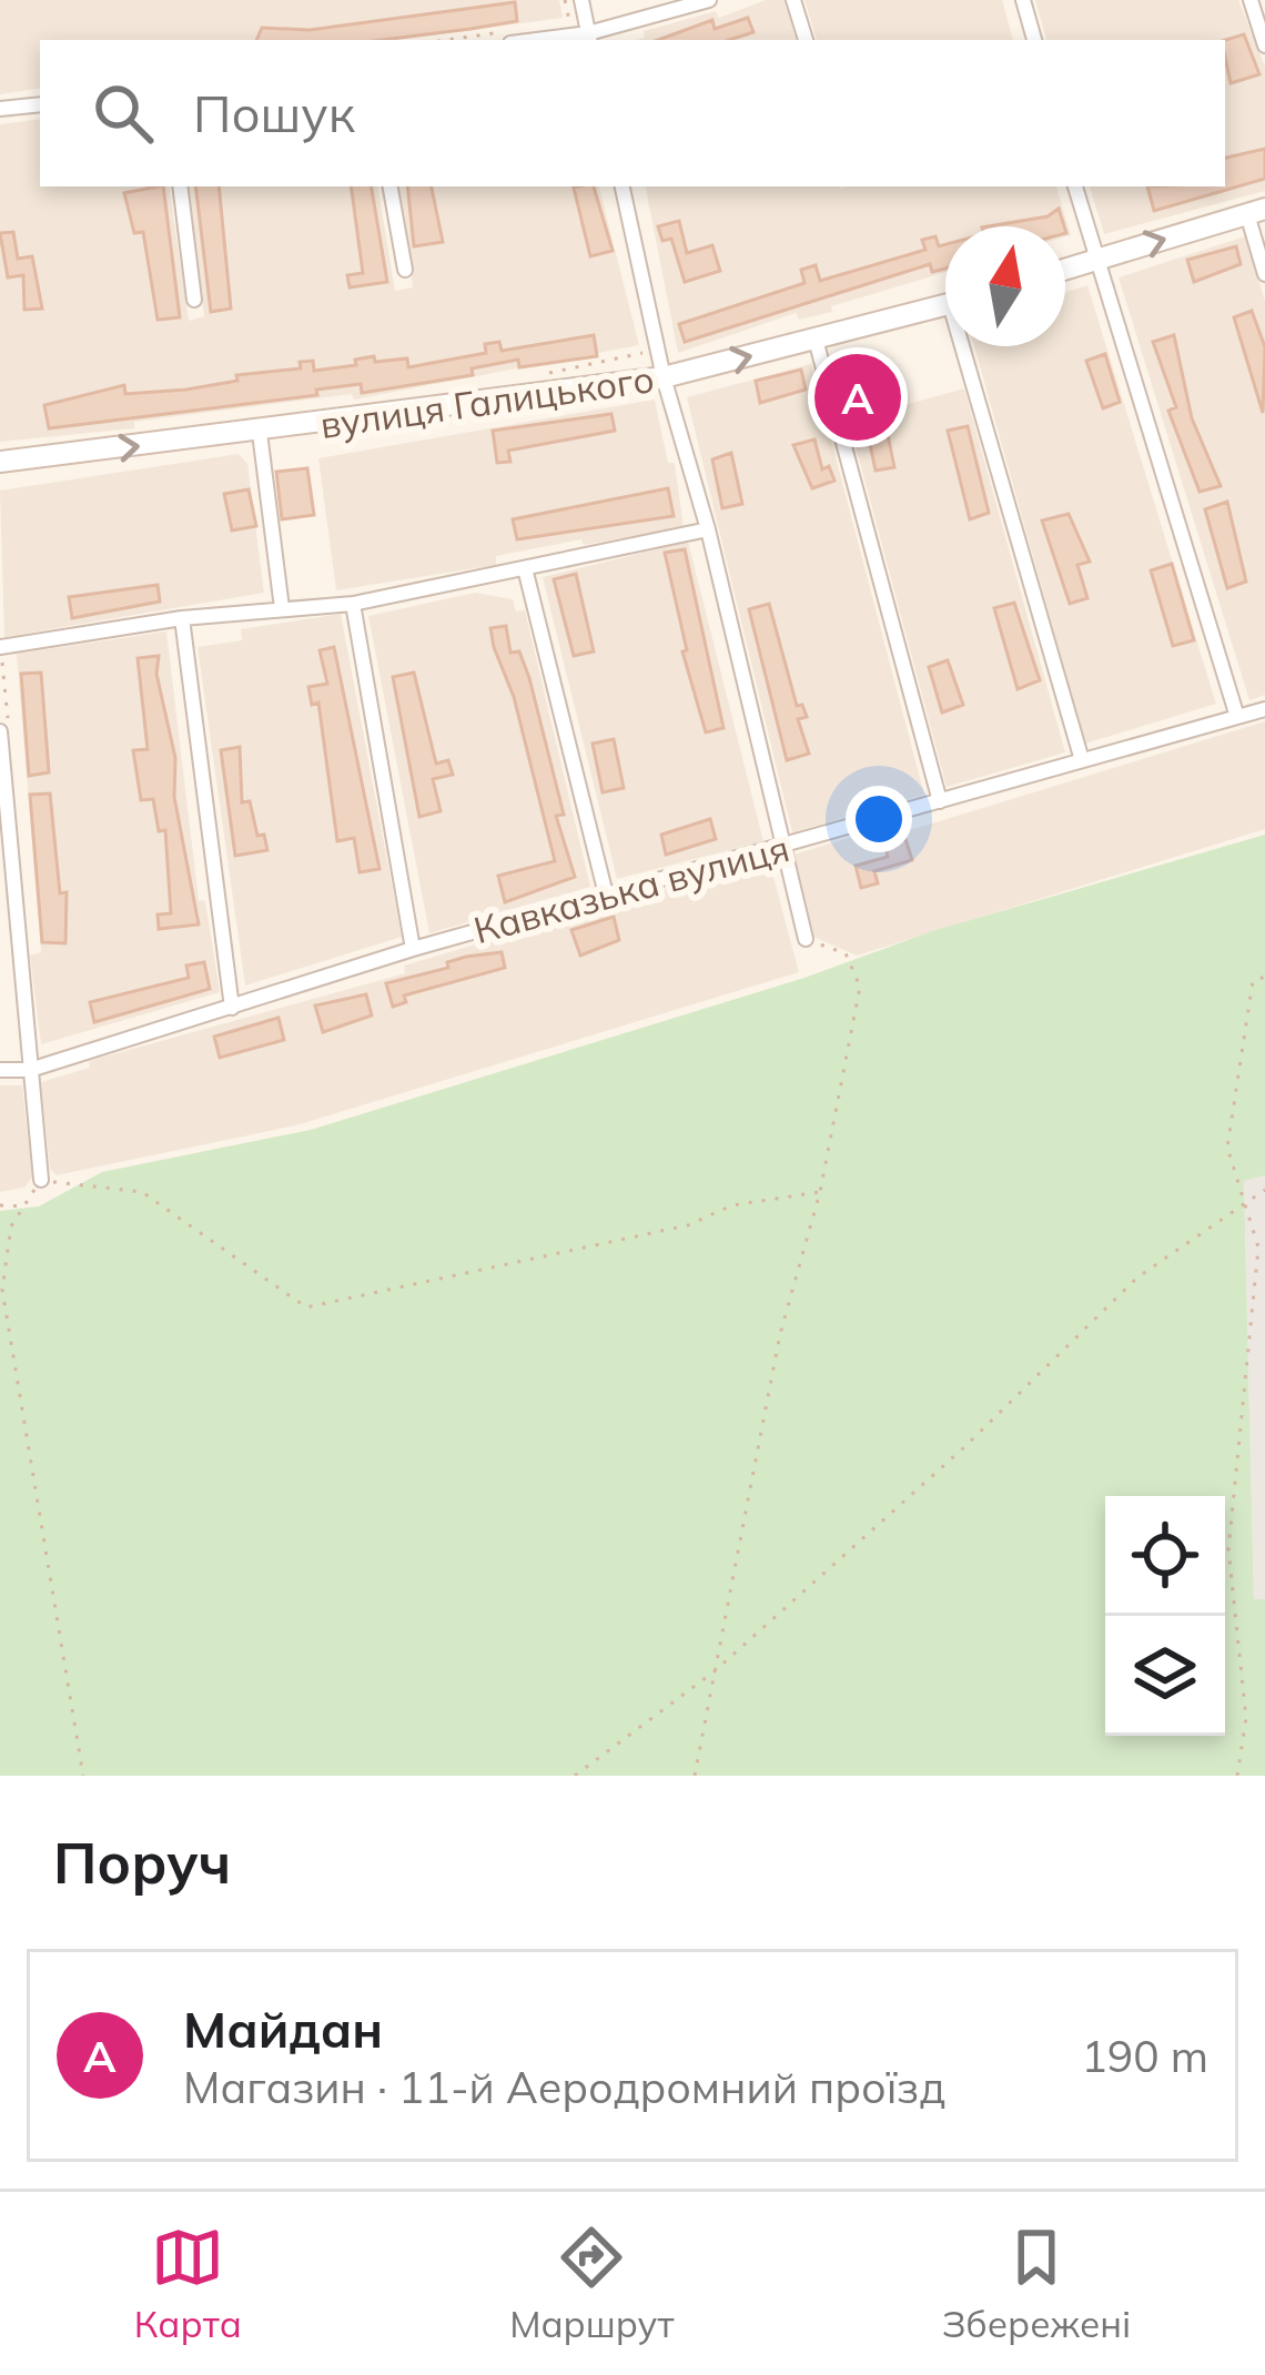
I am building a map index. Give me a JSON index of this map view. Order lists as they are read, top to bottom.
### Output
{
  "streets": {
    "street": ["вулиця Галицького", "Кавказька вулиця"]
  },
  "north": "top",
  "page": {
    "search": "Пошук",
    "pins": "A",
    "heading": "Поруч",
    "list": [
      {
        "mark": "A",
        "name": "Майдан",
        "note": "Магазин · 11-й Аеродромний проїзд",
        "value": "190 m"
      }
    ],
    "nav": ["Карта", "Маршрут", "Збережені"]
  }
}
